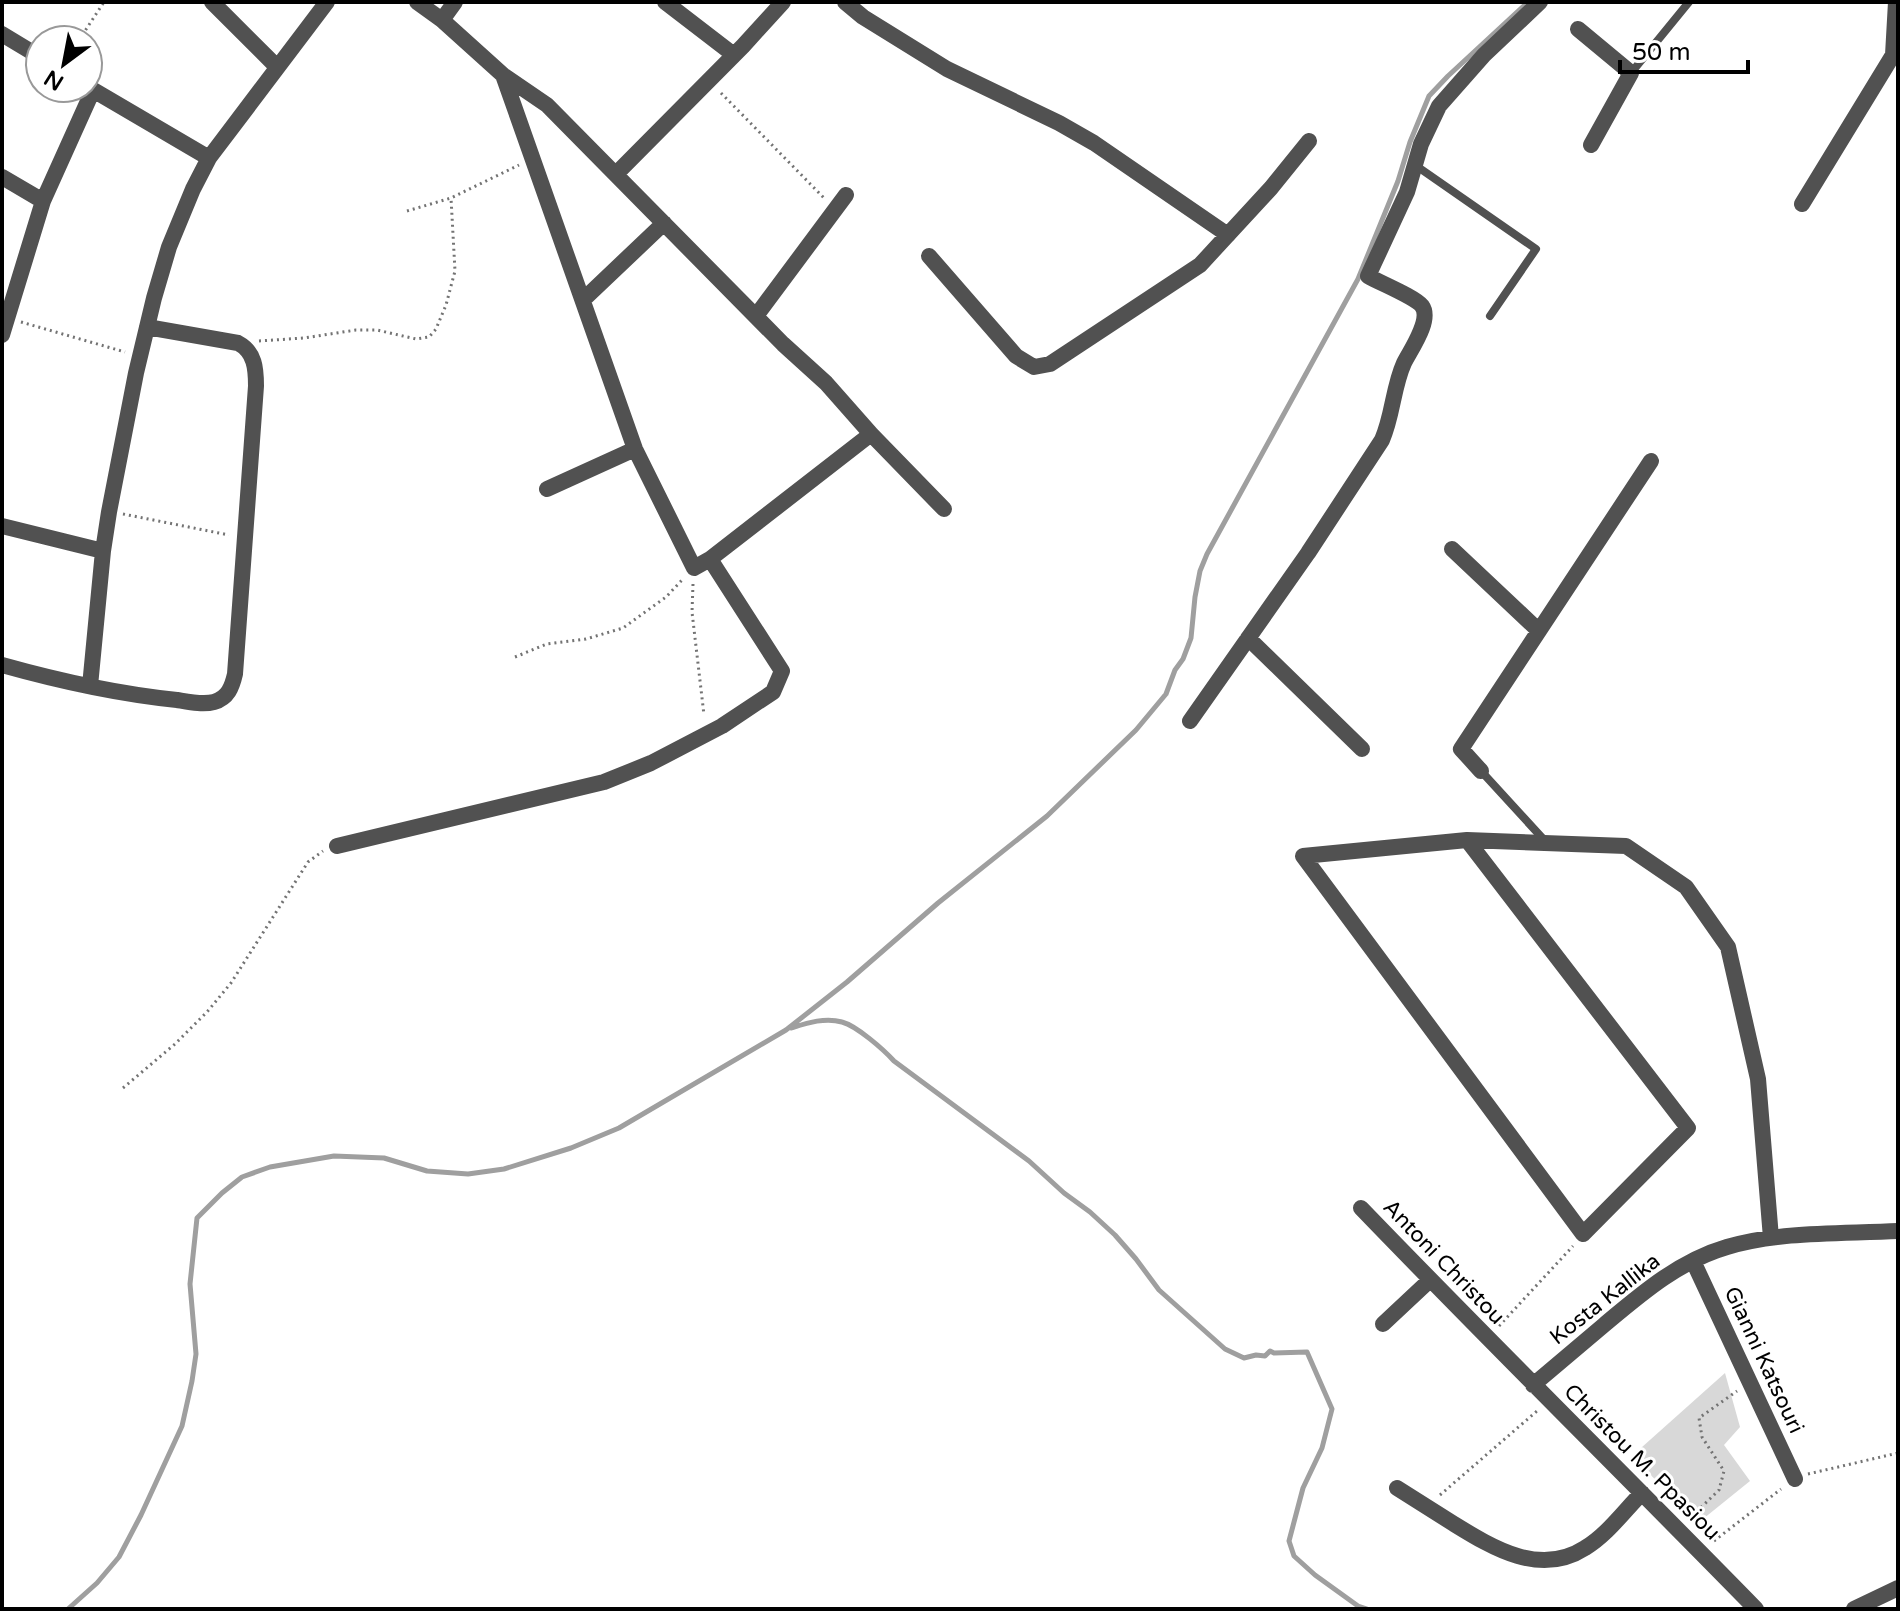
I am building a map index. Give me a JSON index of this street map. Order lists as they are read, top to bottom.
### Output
{
  "streets": {
    "street": [
      "Antoni Christou",
      "Kosta Kallika",
      "Gianni Katsouri",
      "Christou M. Ppasiou"
    ]
  },
  "crossings": [
    ["Antoni Christou", "Christou M. Ppasiou"],
    ["Kosta Kallika", "Gianni Katsouri"],
    ["Kosta Kallika", "Christou M. Ppasiou"]
  ],
  "scale_bar": "50 m",
  "north": "bottom left"
}
